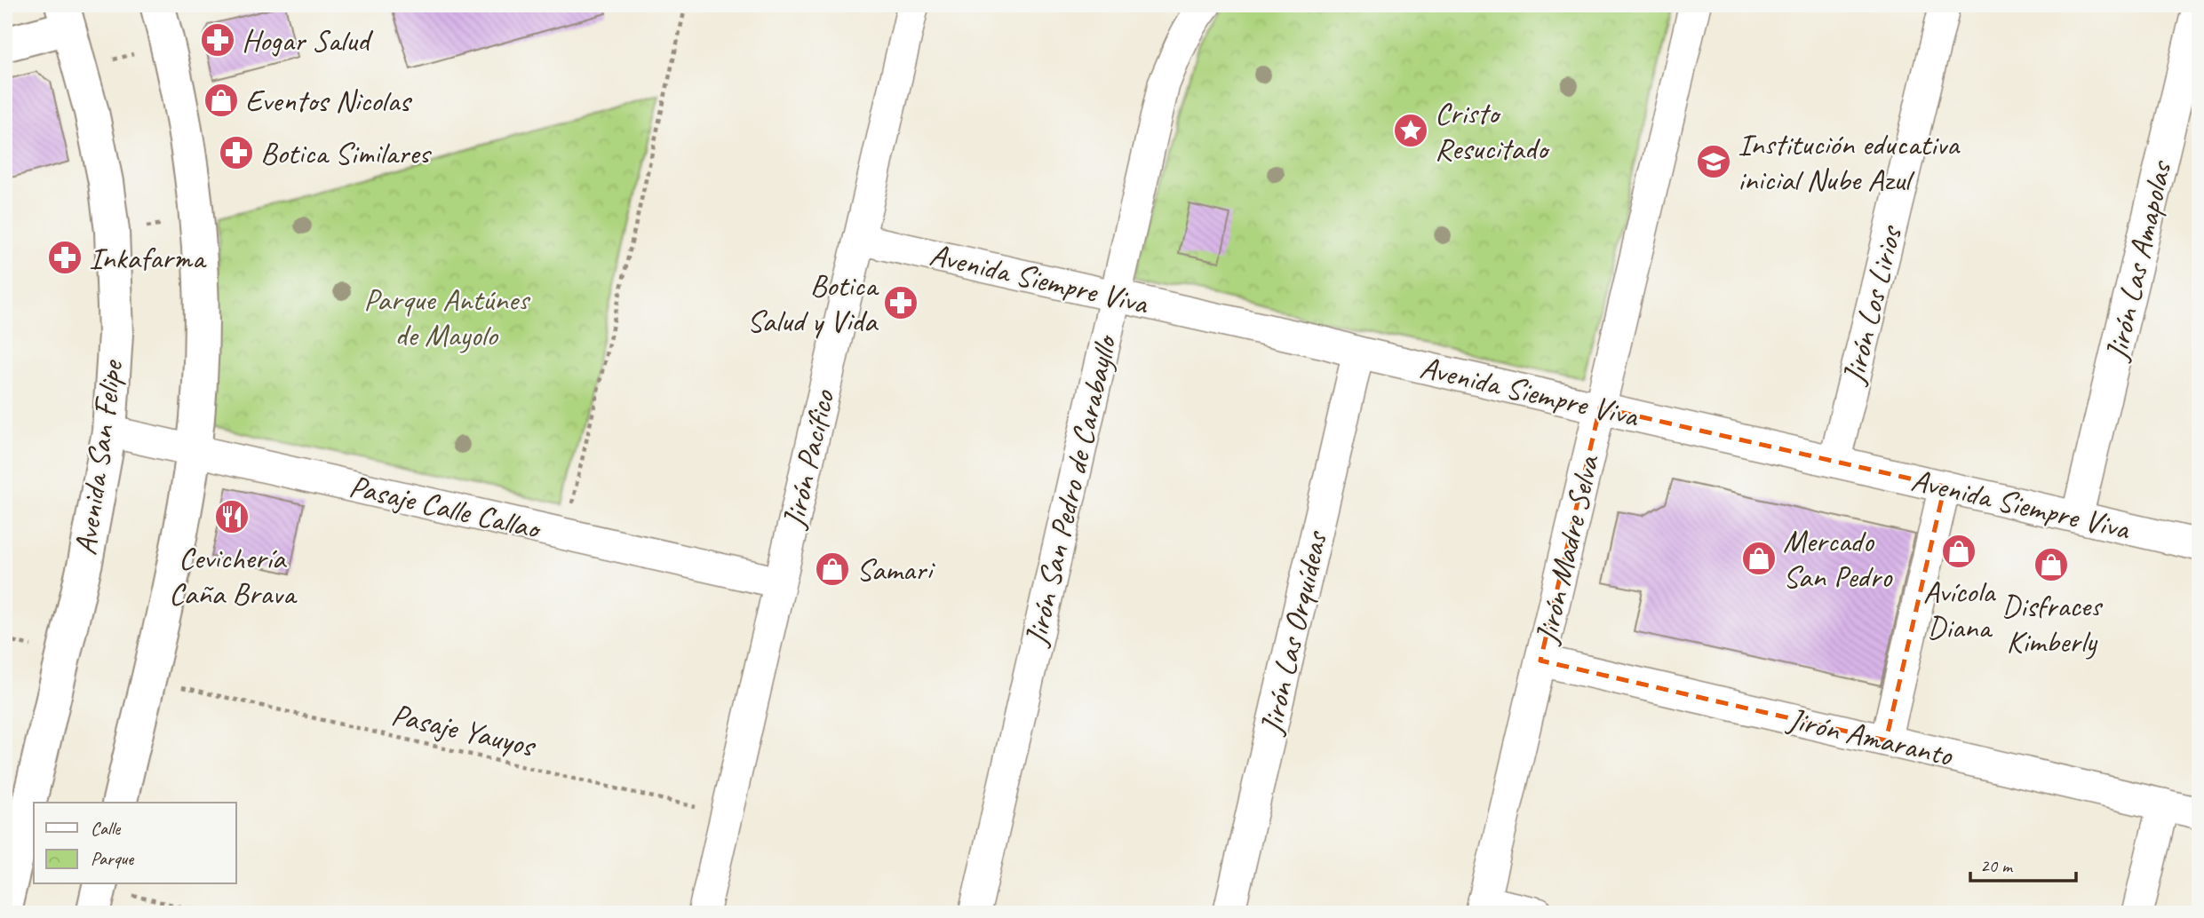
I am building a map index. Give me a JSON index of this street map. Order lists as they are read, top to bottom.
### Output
{
  "streets": {
    "main road": ["Avenida San Felipe"],
    "street": [
      "Jirón Las Amapolas",
      "Avenida Siempre Viva",
      "Jirón Los Lirios",
      "Jirón Pacífico",
      "Jirón San Pedro de Carabayllo",
      "Pasaje Calle Callao",
      "Jirón Madre Selva",
      "Jirón Las Orquídeas",
      "Jirón Amaranto"
    ],
    "path": ["Pasaje Yauyos"]
  },
  "crossings": [
    ["Jirón Las Amapolas", "Avenida Siempre Viva"],
    ["Avenida Siempre Viva", "Jirón Los Lirios"],
    ["Avenida Siempre Viva", "Jirón Pacífico"],
    ["Avenida Siempre Viva", "Jirón San Pedro de Carabayllo"],
    ["Avenida Siempre Viva", "Jirón Madre Selva"],
    ["Avenida Siempre Viva", "Jirón Las Orquídeas"],
    ["Avenida San Felipe", "Pasaje Calle Callao"],
    ["Jirón Pacífico", "Pasaje Calle Callao"],
    ["Jirón Pacífico", "Pasaje Yauyos"],
    ["Jirón Madre Selva", "Jirón Amaranto"]
  ],
  "parks": ["Parque Antúnes de Mayolo"],
  "places": {
    "pharmacy": [
      "Hogar Salud",
      "Botica Similares",
      "Inkafarma",
      "Botica Salud y Vida"
    ],
    "shop": [
      "Eventos Nicolas",
      "Avícola Diana",
      "Mercado San Pedro",
      "Disfraces Kimberly",
      "Samari"
    ],
    "place": ["Cristo Resucitado"],
    "school or university": ["Institución educativa inicial Nube Azul"],
    "restaurant": ["Cevichería Caña Brava"]
  },
  "legend": ["Calle", "Parque"],
  "scale_bar": "20 m"
}
